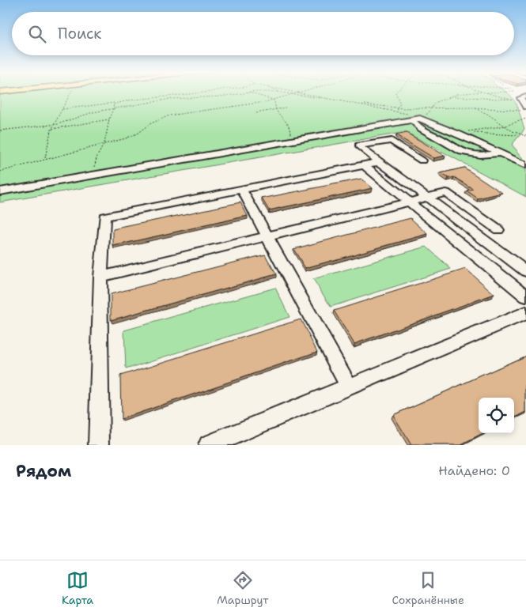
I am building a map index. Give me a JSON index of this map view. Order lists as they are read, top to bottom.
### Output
{
  "page": {
    "search": "Поиск",
    "heading": ["Рядом", "Найдено: 0"],
    "nav": ["Карта", "Маршрут", "Сохранённые"]
  }
}
